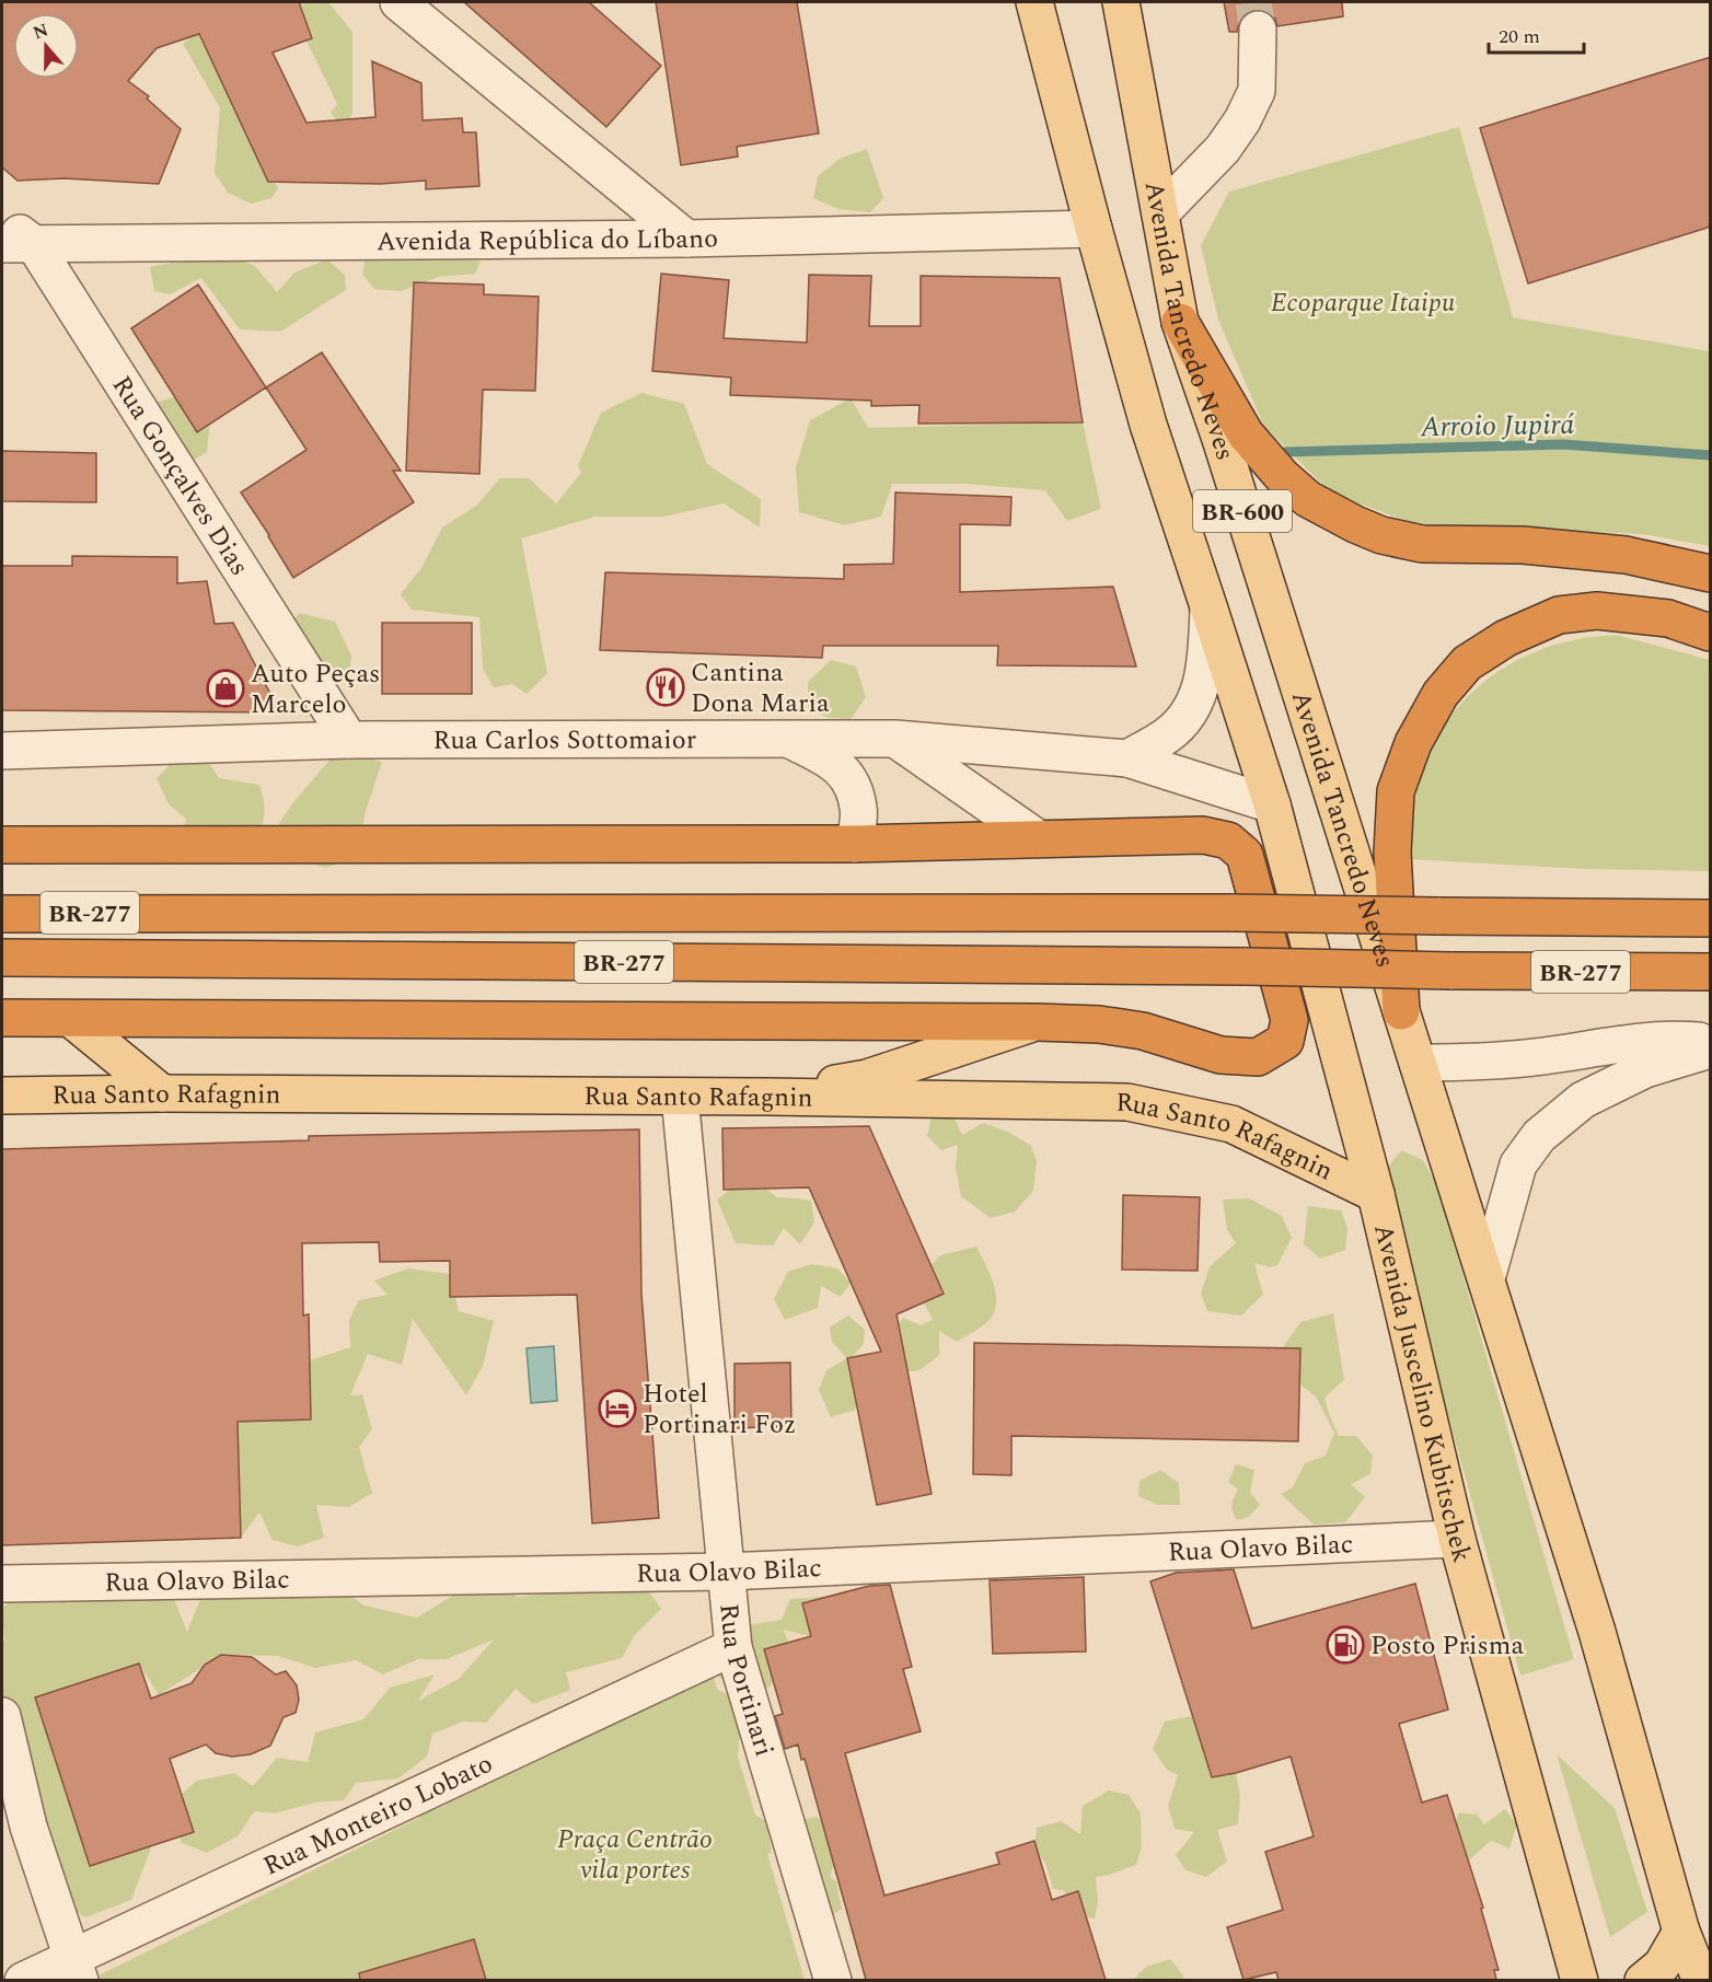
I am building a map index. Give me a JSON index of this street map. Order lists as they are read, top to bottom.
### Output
{
  "streets": {
    "highway": ["BR-277"],
    "main road": [
      "Avenida Tancredo Neves",
      "BR-600",
      "Rua Santo Rafagnin",
      "Avenida Juscelino Kubitschek"
    ],
    "street": [
      "Avenida República do Líbano",
      "Rua Gonçalves Dias",
      "Rua Carlos Sottomaior",
      "Rua Olavo Bilac",
      "Rua Portinari",
      "Rua Monteiro Lobato"
    ]
  },
  "crossings": [
    ["Avenida República do Líbano", "Rua Gonçalves Dias"],
    ["Avenida República do Líbano", "BR-600"],
    ["Rua Gonçalves Dias", "Rua Carlos Sottomaior"],
    ["BR-600", "Rua Carlos Sottomaior"],
    ["BR-600", "Avenida Juscelino Kubitschek"],
    ["Rua Carlos Sottomaior", "Avenida Juscelino Kubitschek"],
    ["Rua Santo Rafagnin", "Avenida Juscelino Kubitschek"],
    ["Rua Santo Rafagnin", "Rua Portinari"],
    ["Avenida Juscelino Kubitschek", "Rua Olavo Bilac"],
    ["Rua Olavo Bilac", "Rua Portinari"],
    ["Rua Portinari", "Rua Monteiro Lobato"]
  ],
  "water": ["Arroio Jupirá"],
  "parks": ["Ecoparque Itaipu", "Praça Centrão vila portes"],
  "places": {
    "restaurant": ["Cantina Dona Maria"],
    "shop": ["Auto Peças Marcelo"],
    "hotel": ["Hotel Portinari Foz"],
    "fuel station": ["Posto Prisma"]
  },
  "scale_bar": "20 m",
  "north": "top"
}
